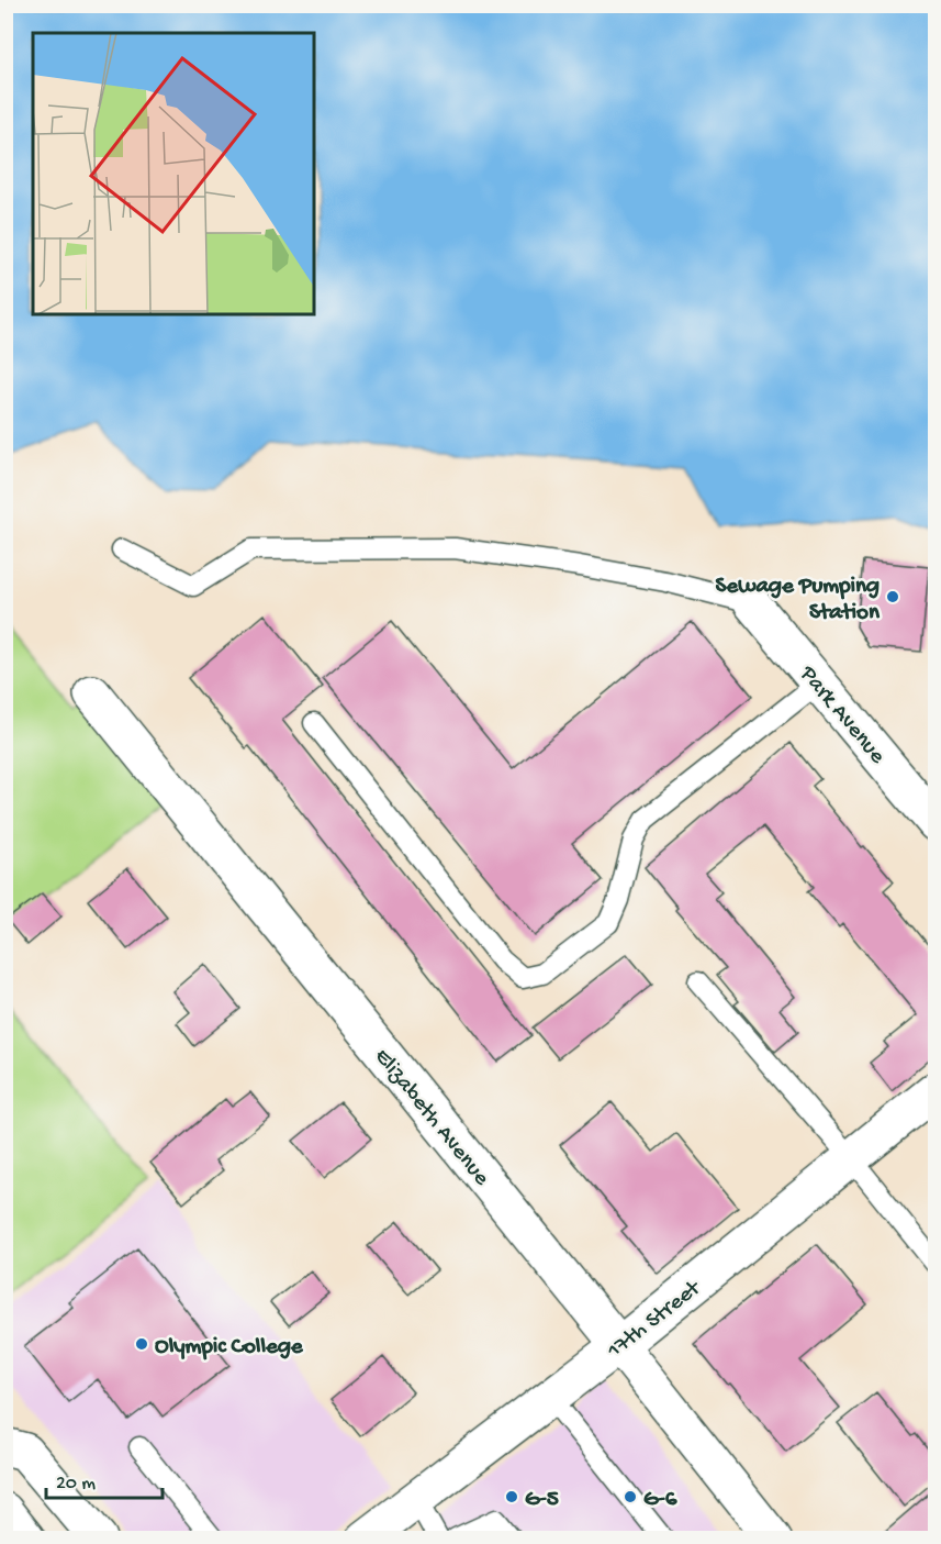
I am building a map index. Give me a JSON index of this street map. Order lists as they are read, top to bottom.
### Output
{
  "streets": {
    "street": ["Park Avenue", "Elizabeth Avenue", "17th Street"]
  },
  "crossings": [
    ["Elizabeth Avenue", "17th Street"]
  ],
  "places": [
    "Sewage Pumping Station",
    "Olympic College",
    "G-5",
    "G-6"
  ],
  "scale_bar": "20 m"
}
